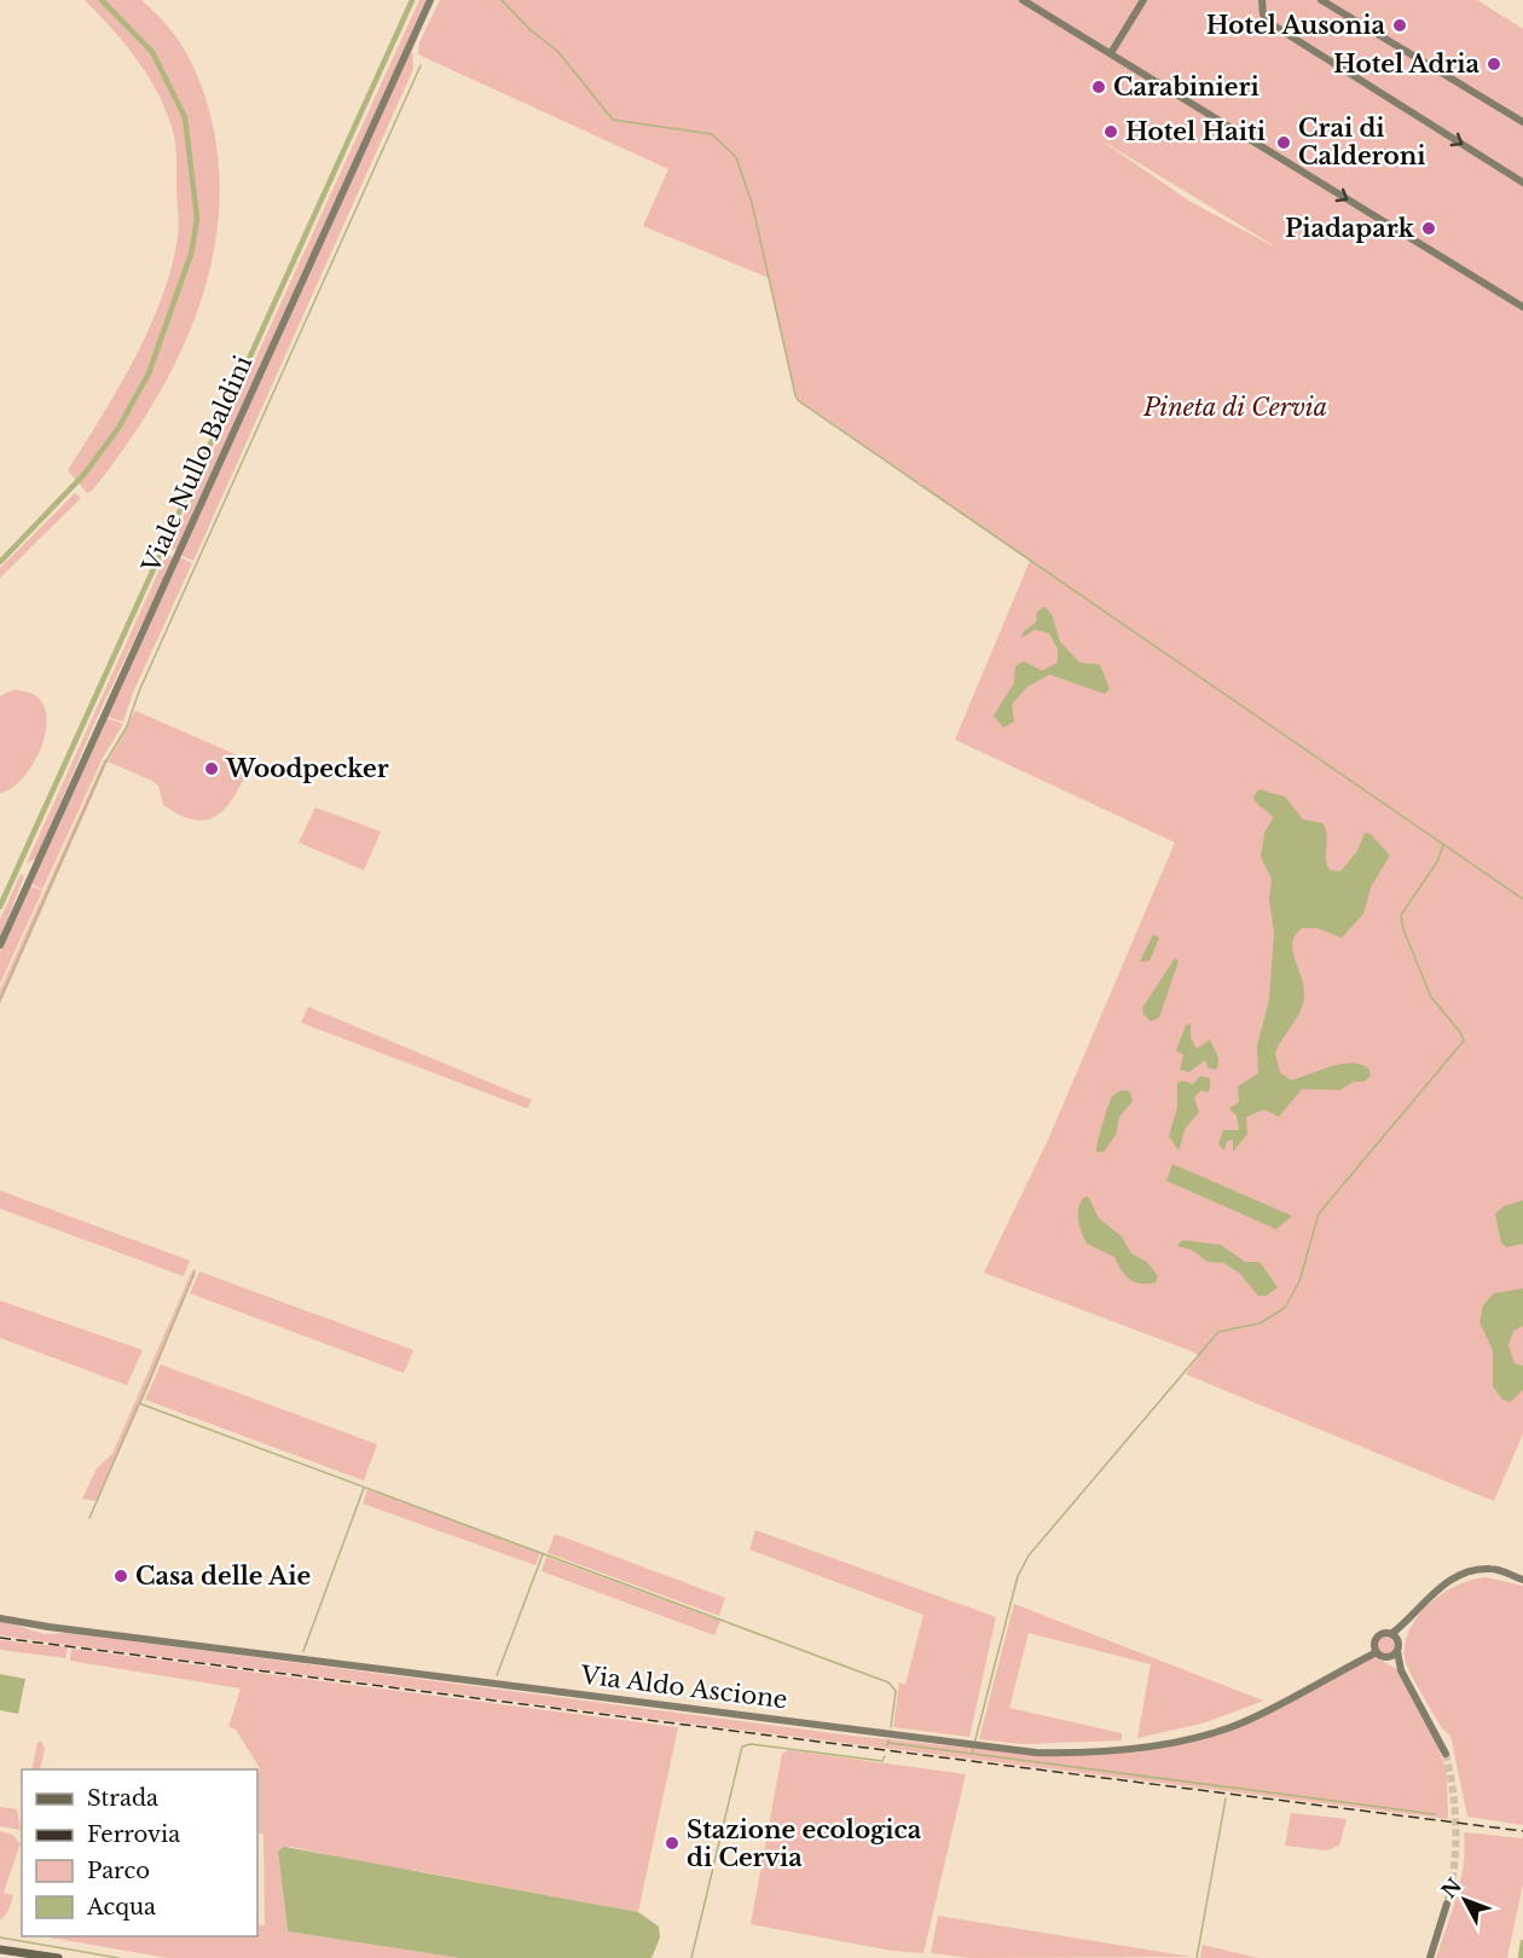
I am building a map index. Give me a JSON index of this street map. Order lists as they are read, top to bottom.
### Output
{
  "streets": {
    "street": ["Viale Nullo Baldini", "Via Aldo Ascione"]
  },
  "parks": ["Pineta di Cervia"],
  "places": [
    "Hotel Ausonia",
    "Hotel Adria",
    "Carabinieri",
    "Hotel Haiti",
    "Crai di Calderoni",
    "Piadapark",
    "Woodpecker",
    "Casa delle Aie",
    "Stazione ecologica di Cervia"
  ],
  "legend": [
    "Strada",
    "Ferrovia",
    "Parco",
    "Acqua"
  ],
  "north": "top left"
}
